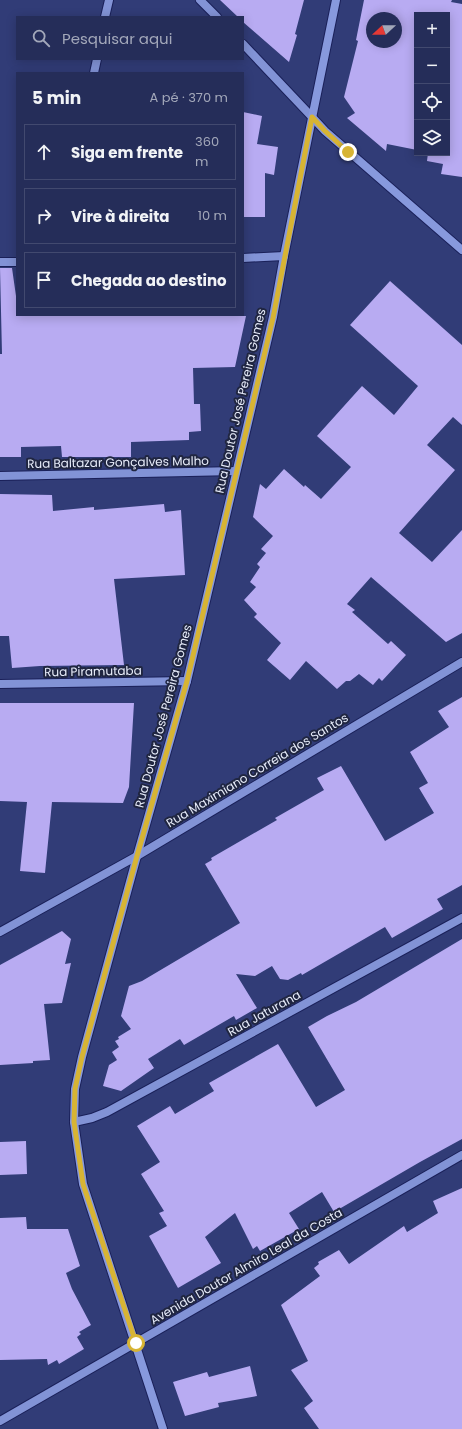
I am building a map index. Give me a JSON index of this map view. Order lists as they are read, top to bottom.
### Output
{
  "streets": {
    "main road": ["Rua Doutor José Pereira Gomes"],
    "street": [
      "Rua Baltazar Gonçalves Malho",
      "Rua Piramutaba",
      "Rua Maximiano Correia dos Santos",
      "Rua Jaturana",
      "Avenida Doutor Almiro Leal da Costa"
    ]
  },
  "crossings": [
    ["Rua Doutor José Pereira Gomes", "Rua Baltazar Gonçalves Malho"],
    ["Rua Doutor José Pereira Gomes", "Rua Piramutaba"],
    ["Rua Doutor José Pereira Gomes", "Rua Maximiano Correia dos Santos"],
    ["Rua Doutor José Pereira Gomes", "Rua Jaturana"],
    ["Rua Doutor José Pereira Gomes", "Avenida Doutor Almiro Leal da Costa"]
  ],
  "north": "left",
  "page": {
    "map_buttons": ["+", "−"],
    "search": "Pesquisar aqui",
    "heading": ["5 min", "A pé · 370 m"],
    "list": [
      ["Siga em frente", "360 m"],
      ["Vire à direita", "10 m"],
      "Chegada ao destino"
    ]
  }
}
